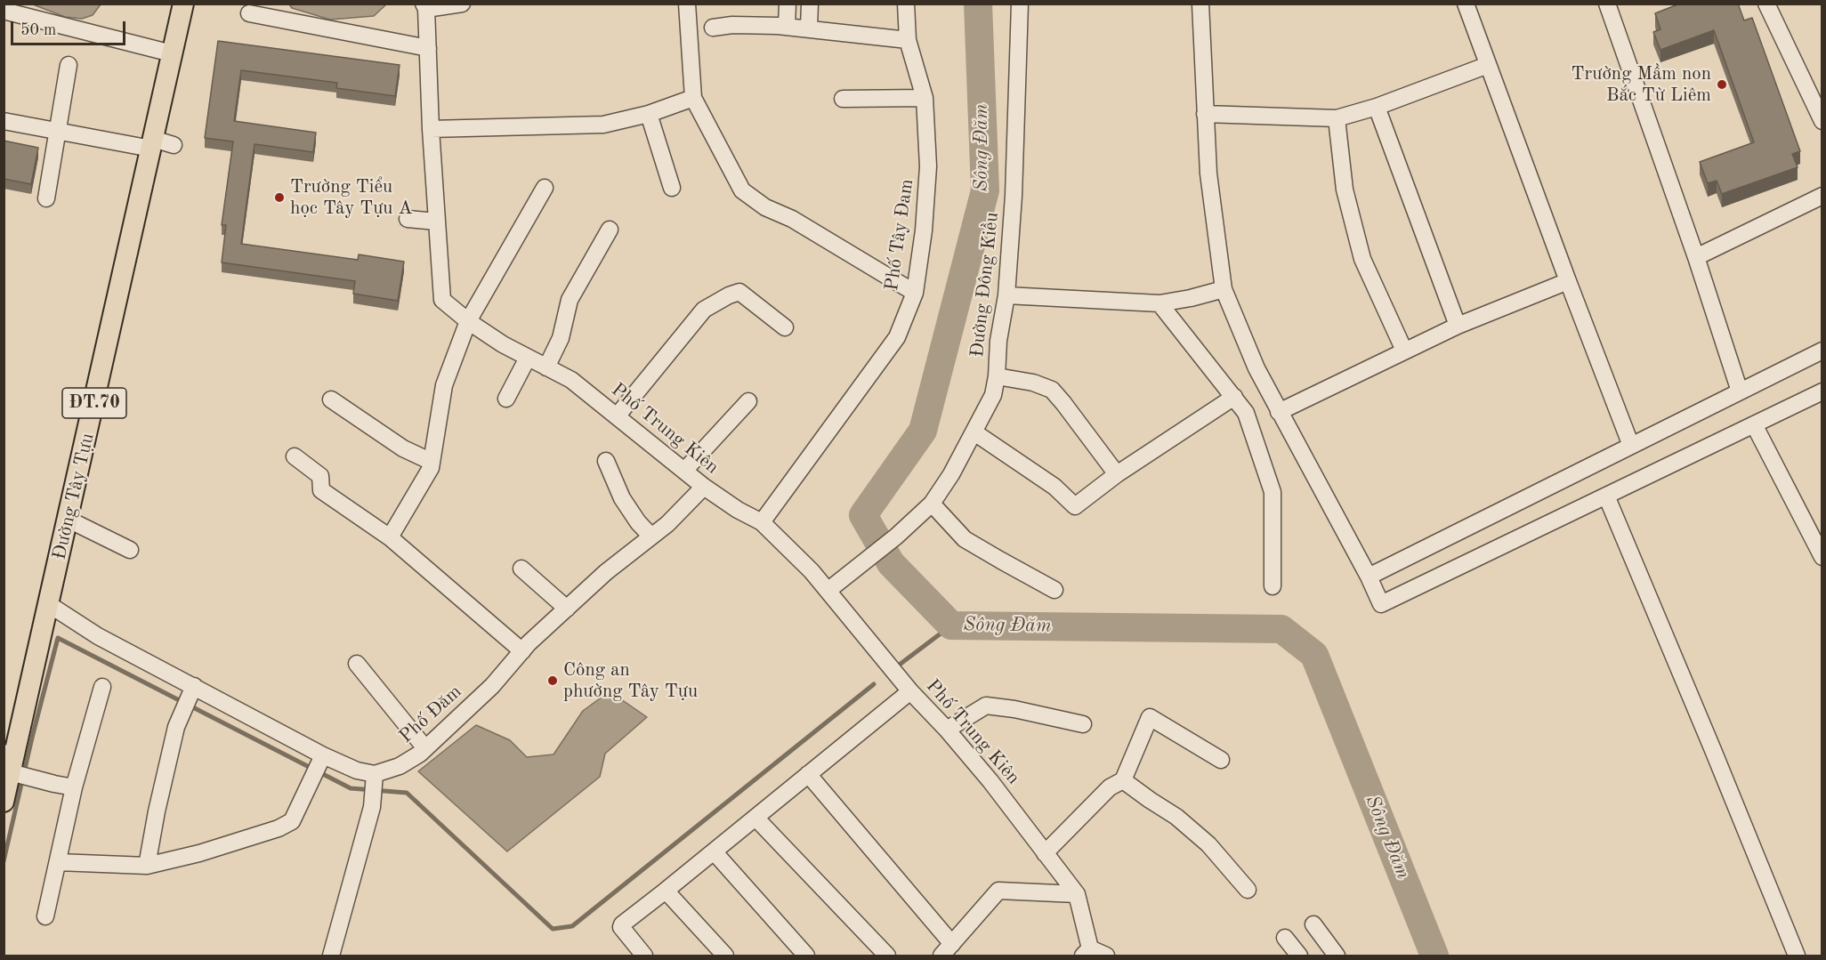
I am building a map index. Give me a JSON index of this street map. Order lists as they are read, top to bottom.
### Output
{
  "streets": {
    "main road": ["ĐT.70", "Đường Tây Tựu"],
    "street": [
      "Phố Tây Đam",
      "Đường Đông Kiều",
      "Phố Trung Kiên",
      "Phố Đăm"
    ]
  },
  "crossings": [
    ["Phố Tây Đam", "Phố Trung Kiên"],
    ["Đường Đông Kiều", "Phố Trung Kiên"],
    ["Phố Trung Kiên", "Phố Đăm"]
  ],
  "water": ["Sông Đăm"],
  "places": ["Trường Mầm non Bắc Từ Liêm", "Trường Tiểu học Tây Tựu A", "Công an phường Tây Tựu"],
  "scale_bar": "50 m"
}
